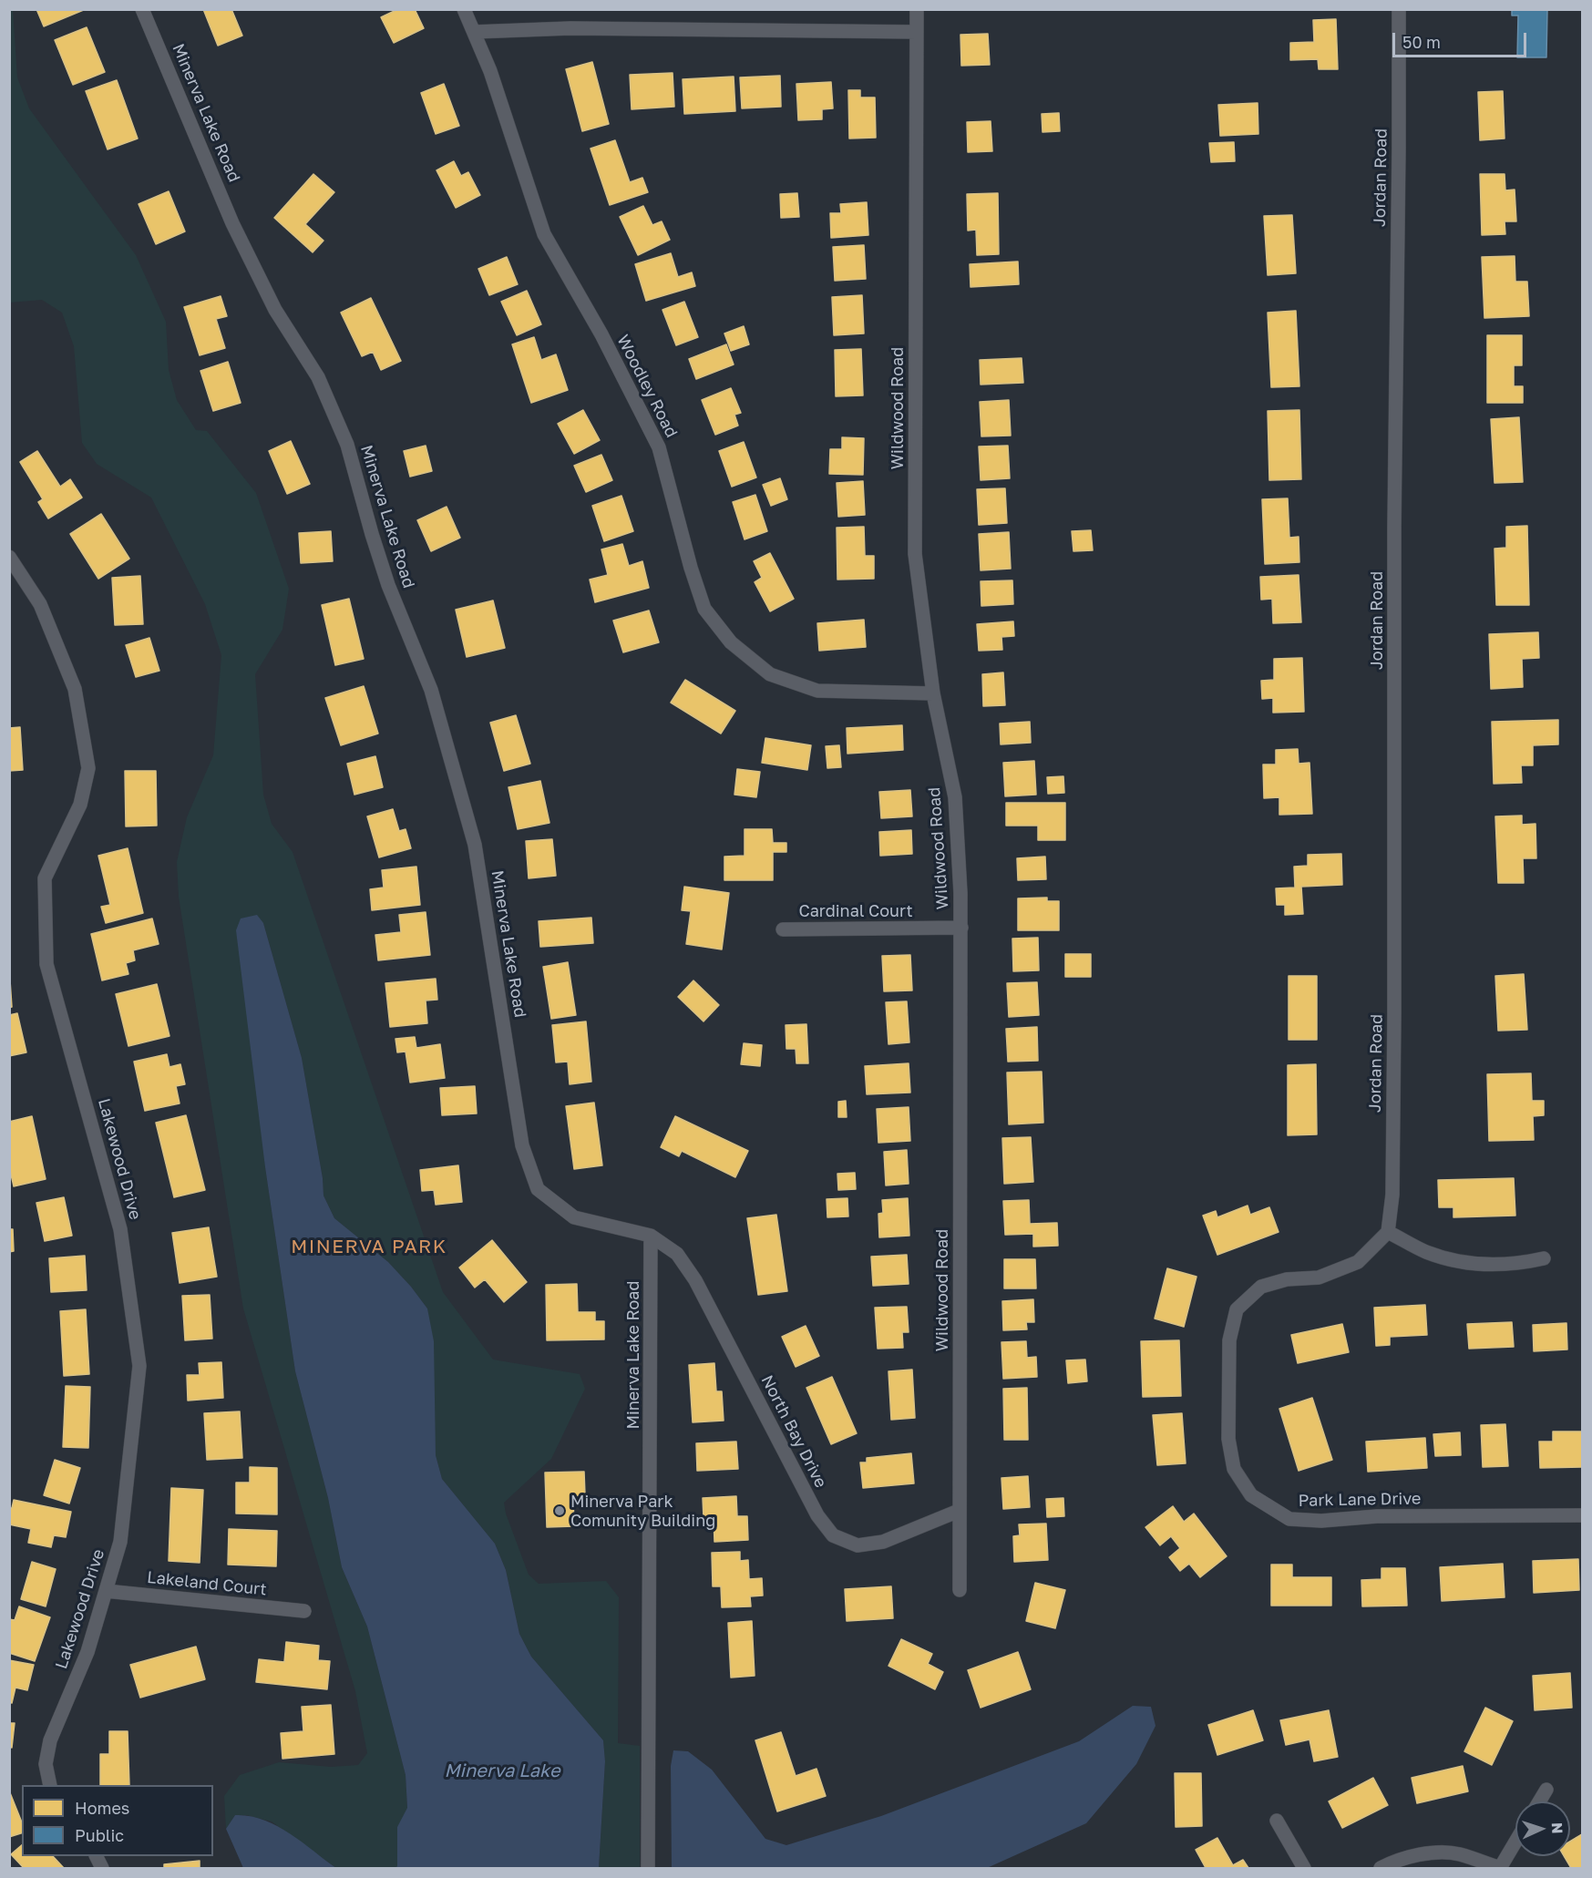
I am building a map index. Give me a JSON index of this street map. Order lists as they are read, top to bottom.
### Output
{
  "streets": {
    "street": [
      "Minerva Lake Road",
      "Jordan Road",
      "Woodley Road",
      "Wildwood Road",
      "Cardinal Court",
      "Lakewood Drive",
      "North Bay Drive",
      "Park Lane Drive",
      "Lakeland Court"
    ]
  },
  "crossings": [
    ["Minerva Lake Road", "North Bay Drive"],
    ["Jordan Road", "Park Lane Drive"],
    ["Woodley Road", "Wildwood Road"],
    ["Wildwood Road", "Cardinal Court"],
    ["Wildwood Road", "North Bay Drive"],
    ["Lakewood Drive", "Lakeland Court"]
  ],
  "districts": ["MINERVA PARK"],
  "water": ["Minerva Lake"],
  "places": ["Minerva Park Comunity Building"],
  "legend": ["Homes", "Public"],
  "scale_bar": "50 m",
  "north": "right"
}
